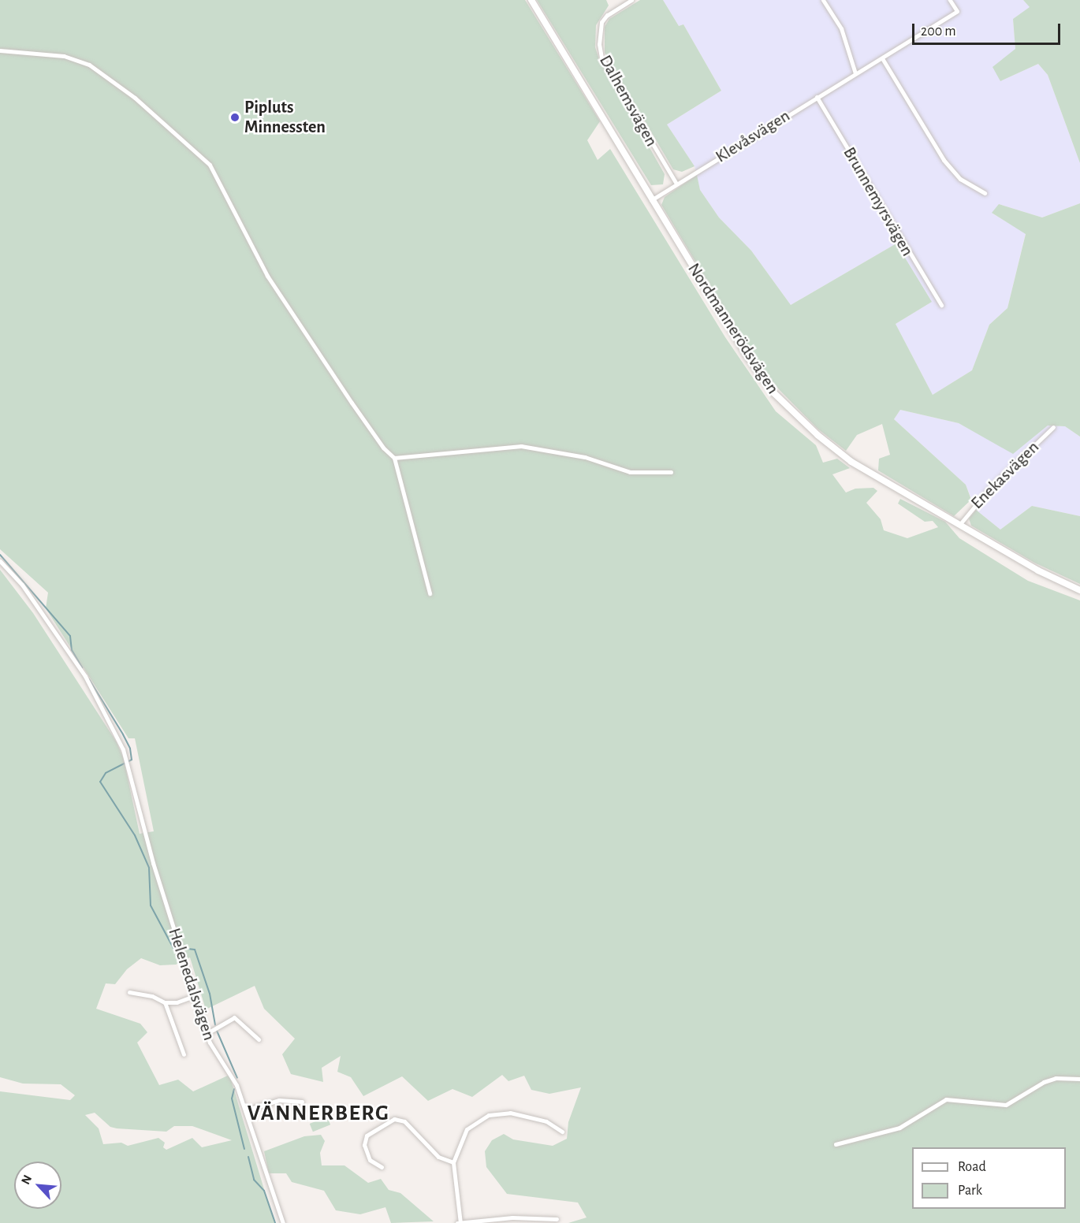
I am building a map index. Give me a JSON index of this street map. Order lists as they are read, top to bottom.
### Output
{
  "streets": {
    "main road": ["Nordmannerödsvägen"],
    "street": [
      "Dalhemsvägen",
      "Klevåsvägen",
      "Brunnemyrsvägen",
      "Enekasvägen",
      "Helenedalsvägen"
    ]
  },
  "crossings": [
    ["Dalhemsvägen", "Klevåsvägen"],
    ["Klevåsvägen", "Brunnemyrsvägen"],
    ["Klevåsvägen", "Nordmannerödsvägen"],
    ["Nordmannerödsvägen", "Enekasvägen"]
  ],
  "districts": ["VÄNNERBERG"],
  "places": ["Pipluts Minnessten"],
  "legend": ["Road", "Park"],
  "scale_bar": "200 m",
  "north": "top left"
}
